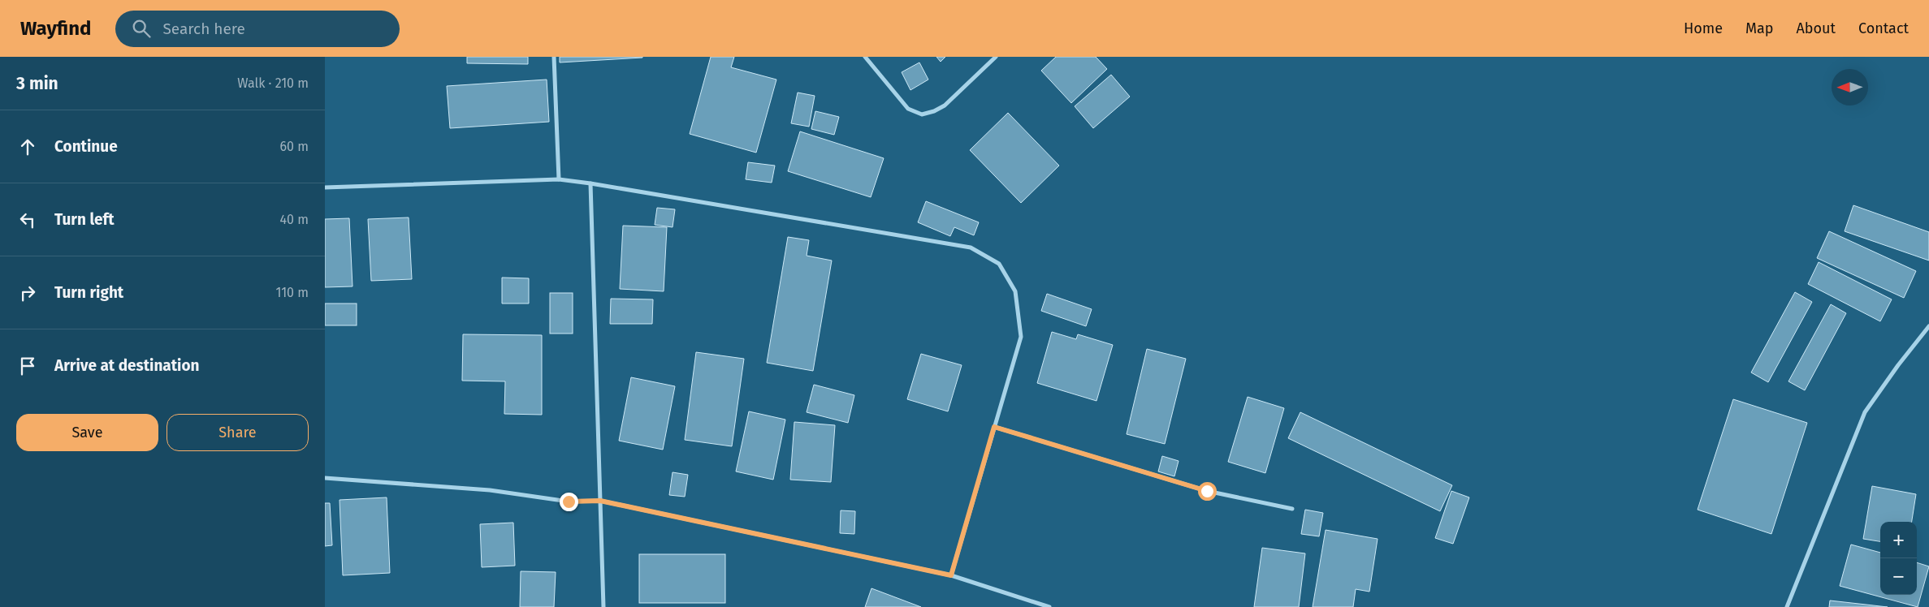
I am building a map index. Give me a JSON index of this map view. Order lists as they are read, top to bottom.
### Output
{
  "north": "left",
  "page": {
    "header": "Wayfind",
    "search": "Search here",
    "nav": [
      "Home",
      "Map",
      "About",
      "Contact"
    ],
    "heading": ["3 min", "Walk · 210 m"],
    "list": [
      ["Continue", "60 m"],
      ["Turn left", "40 m"],
      ["Turn right", "110 m"],
      "Arrive at destination"
    ],
    "buttons": ["Save", "Share"],
    "map_buttons": ["+", "−"]
  }
}
